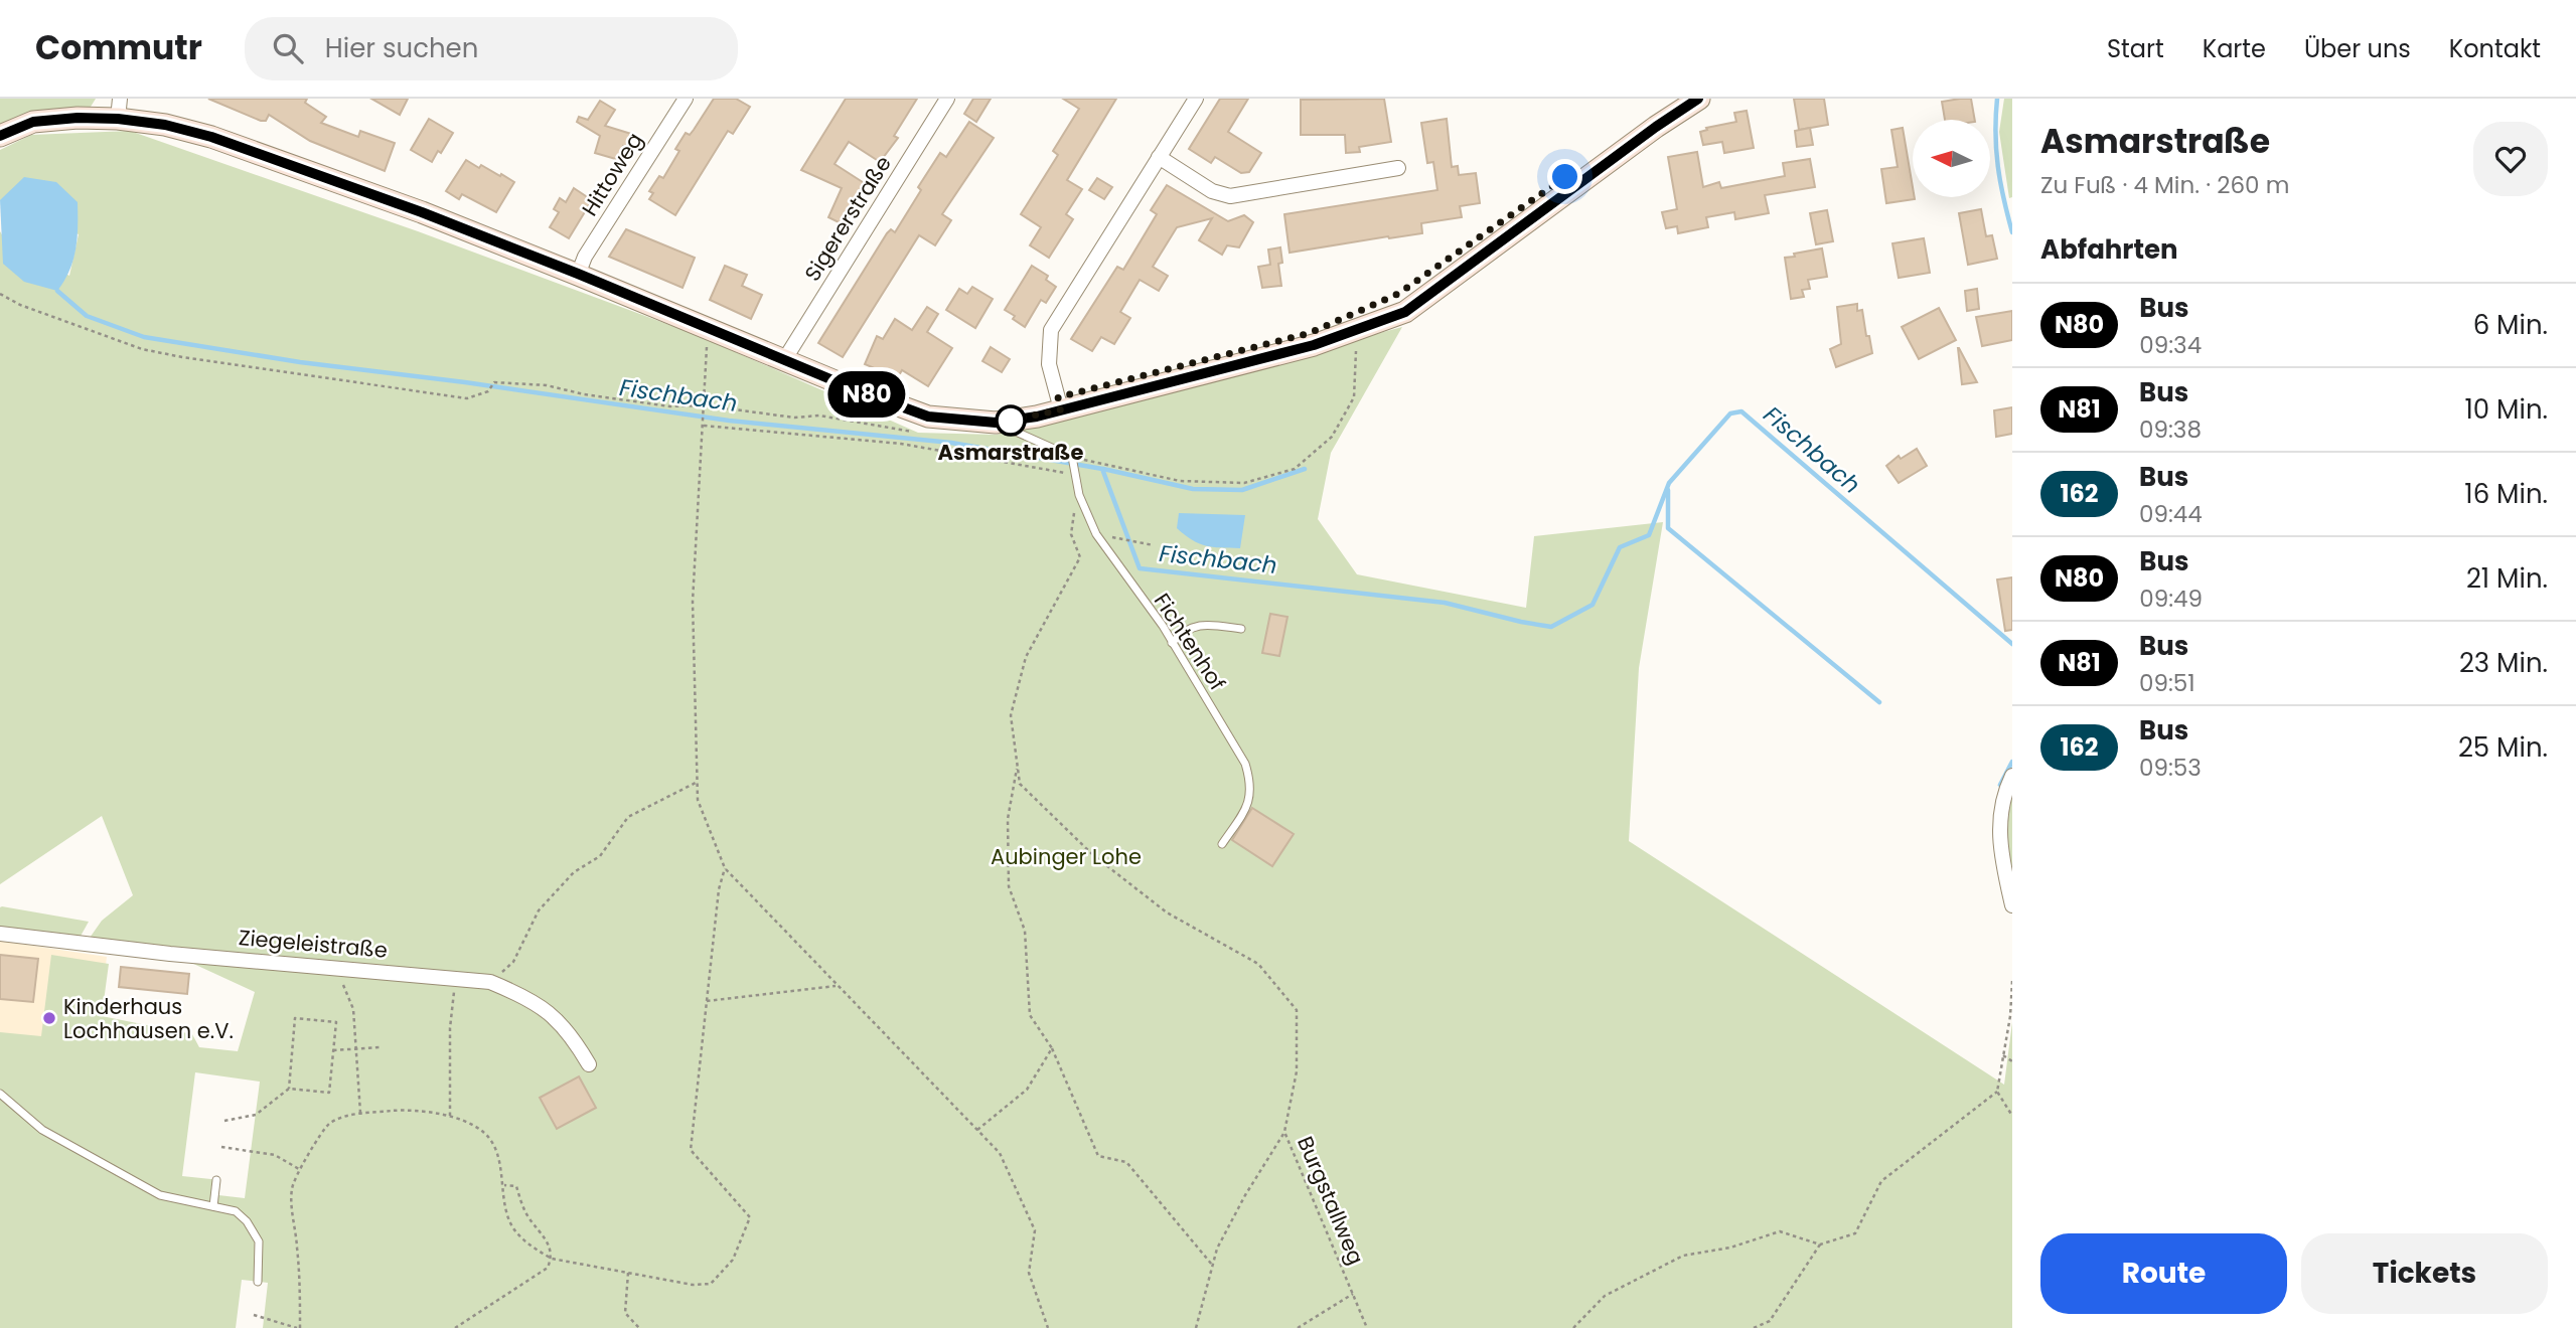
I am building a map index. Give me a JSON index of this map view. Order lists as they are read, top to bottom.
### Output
{
  "streets": {
    "street": ["Hittoweg", "Sigererstraße", "Ziegeleistraße"],
    "lane": ["Fichtenhof"],
    "path": ["Burgstallweg"]
  },
  "water": ["Fischbach"],
  "parks": ["Aubinger Lohe"],
  "places": ["Asmarstraße", "Kinderhaus Lochhausen e.V."],
  "lines": ["bus line N80"],
  "north": "left",
  "page": {
    "header": "Commutr",
    "search": "Hier suchen",
    "nav": [
      "Start",
      "Karte",
      "Über uns",
      "Kontakt"
    ],
    "on_map": "N80",
    "heading": [
      ["Asmarstraße", "Zu Fuß · 4 Min. · 260 m"],
      "Abfahrten"
    ],
    "list": [
      {
        "mark": "N80",
        "name": "Bus",
        "note": "09:34",
        "value": "6 Min."
      },
      {
        "mark": "N81",
        "name": "Bus",
        "note": "09:38",
        "value": "10 Min."
      },
      {
        "mark": "162",
        "name": "Bus",
        "note": "09:44",
        "value": "16 Min."
      },
      {
        "mark": "N80",
        "name": "Bus",
        "note": "09:49",
        "value": "21 Min."
      },
      {
        "mark": "N81",
        "name": "Bus",
        "note": "09:51",
        "value": "23 Min."
      },
      {
        "mark": "162",
        "name": "Bus",
        "note": "09:53",
        "value": "25 Min."
      }
    ],
    "buttons": ["Route", "Tickets"]
  }
}
